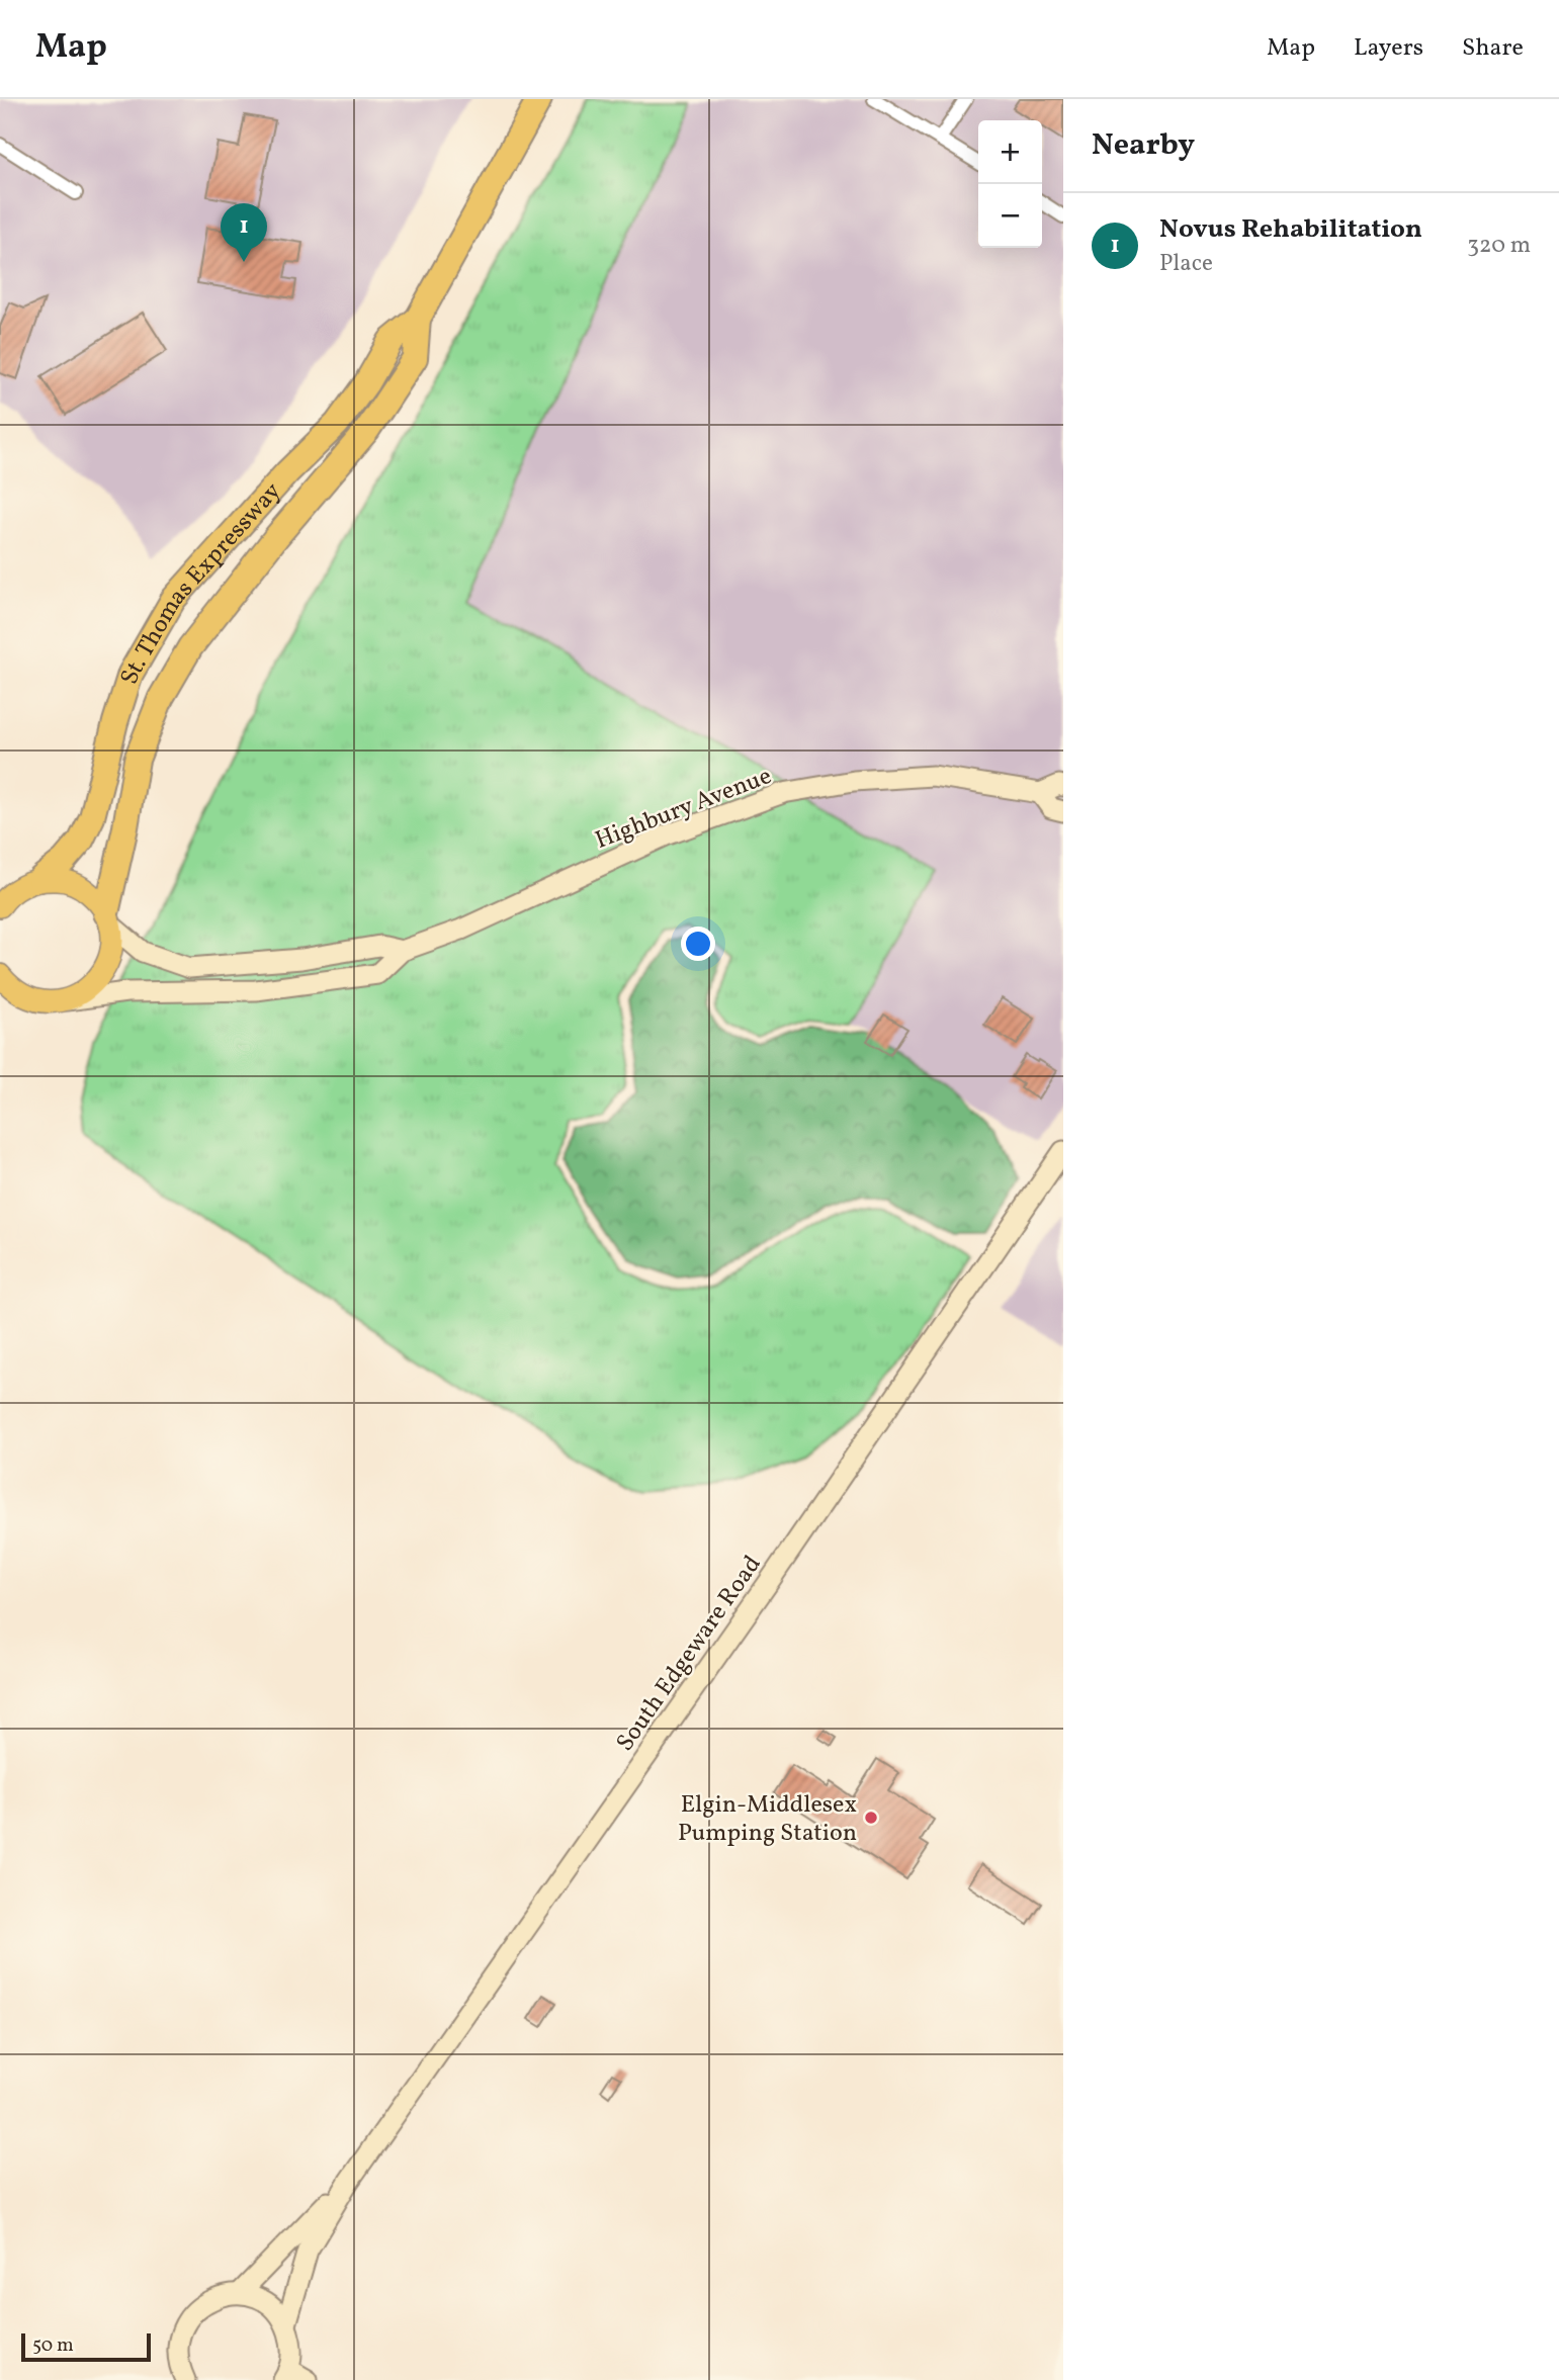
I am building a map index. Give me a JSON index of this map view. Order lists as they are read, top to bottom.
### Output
{
  "streets": {
    "highway": ["St. Thomas Expressway"],
    "main road": ["Highbury Avenue", "South Edgeware Road"]
  },
  "crossings": [
    ["St. Thomas Expressway", "Highbury Avenue"]
  ],
  "places": ["Elgin-Middlesex Pumping Station"],
  "scale_bar": "50 m",
  "page": {
    "header": "Map",
    "nav": ["Map", "Layers", "Share"],
    "heading": "Nearby",
    "map_buttons": ["+", "−"],
    "list": [
      {
        "mark": "1",
        "name": "Novus Rehabilitation",
        "note": "Place",
        "value": "320 m"
      }
    ],
    "pins": "1",
    "scale": "50 m"
  }
}
